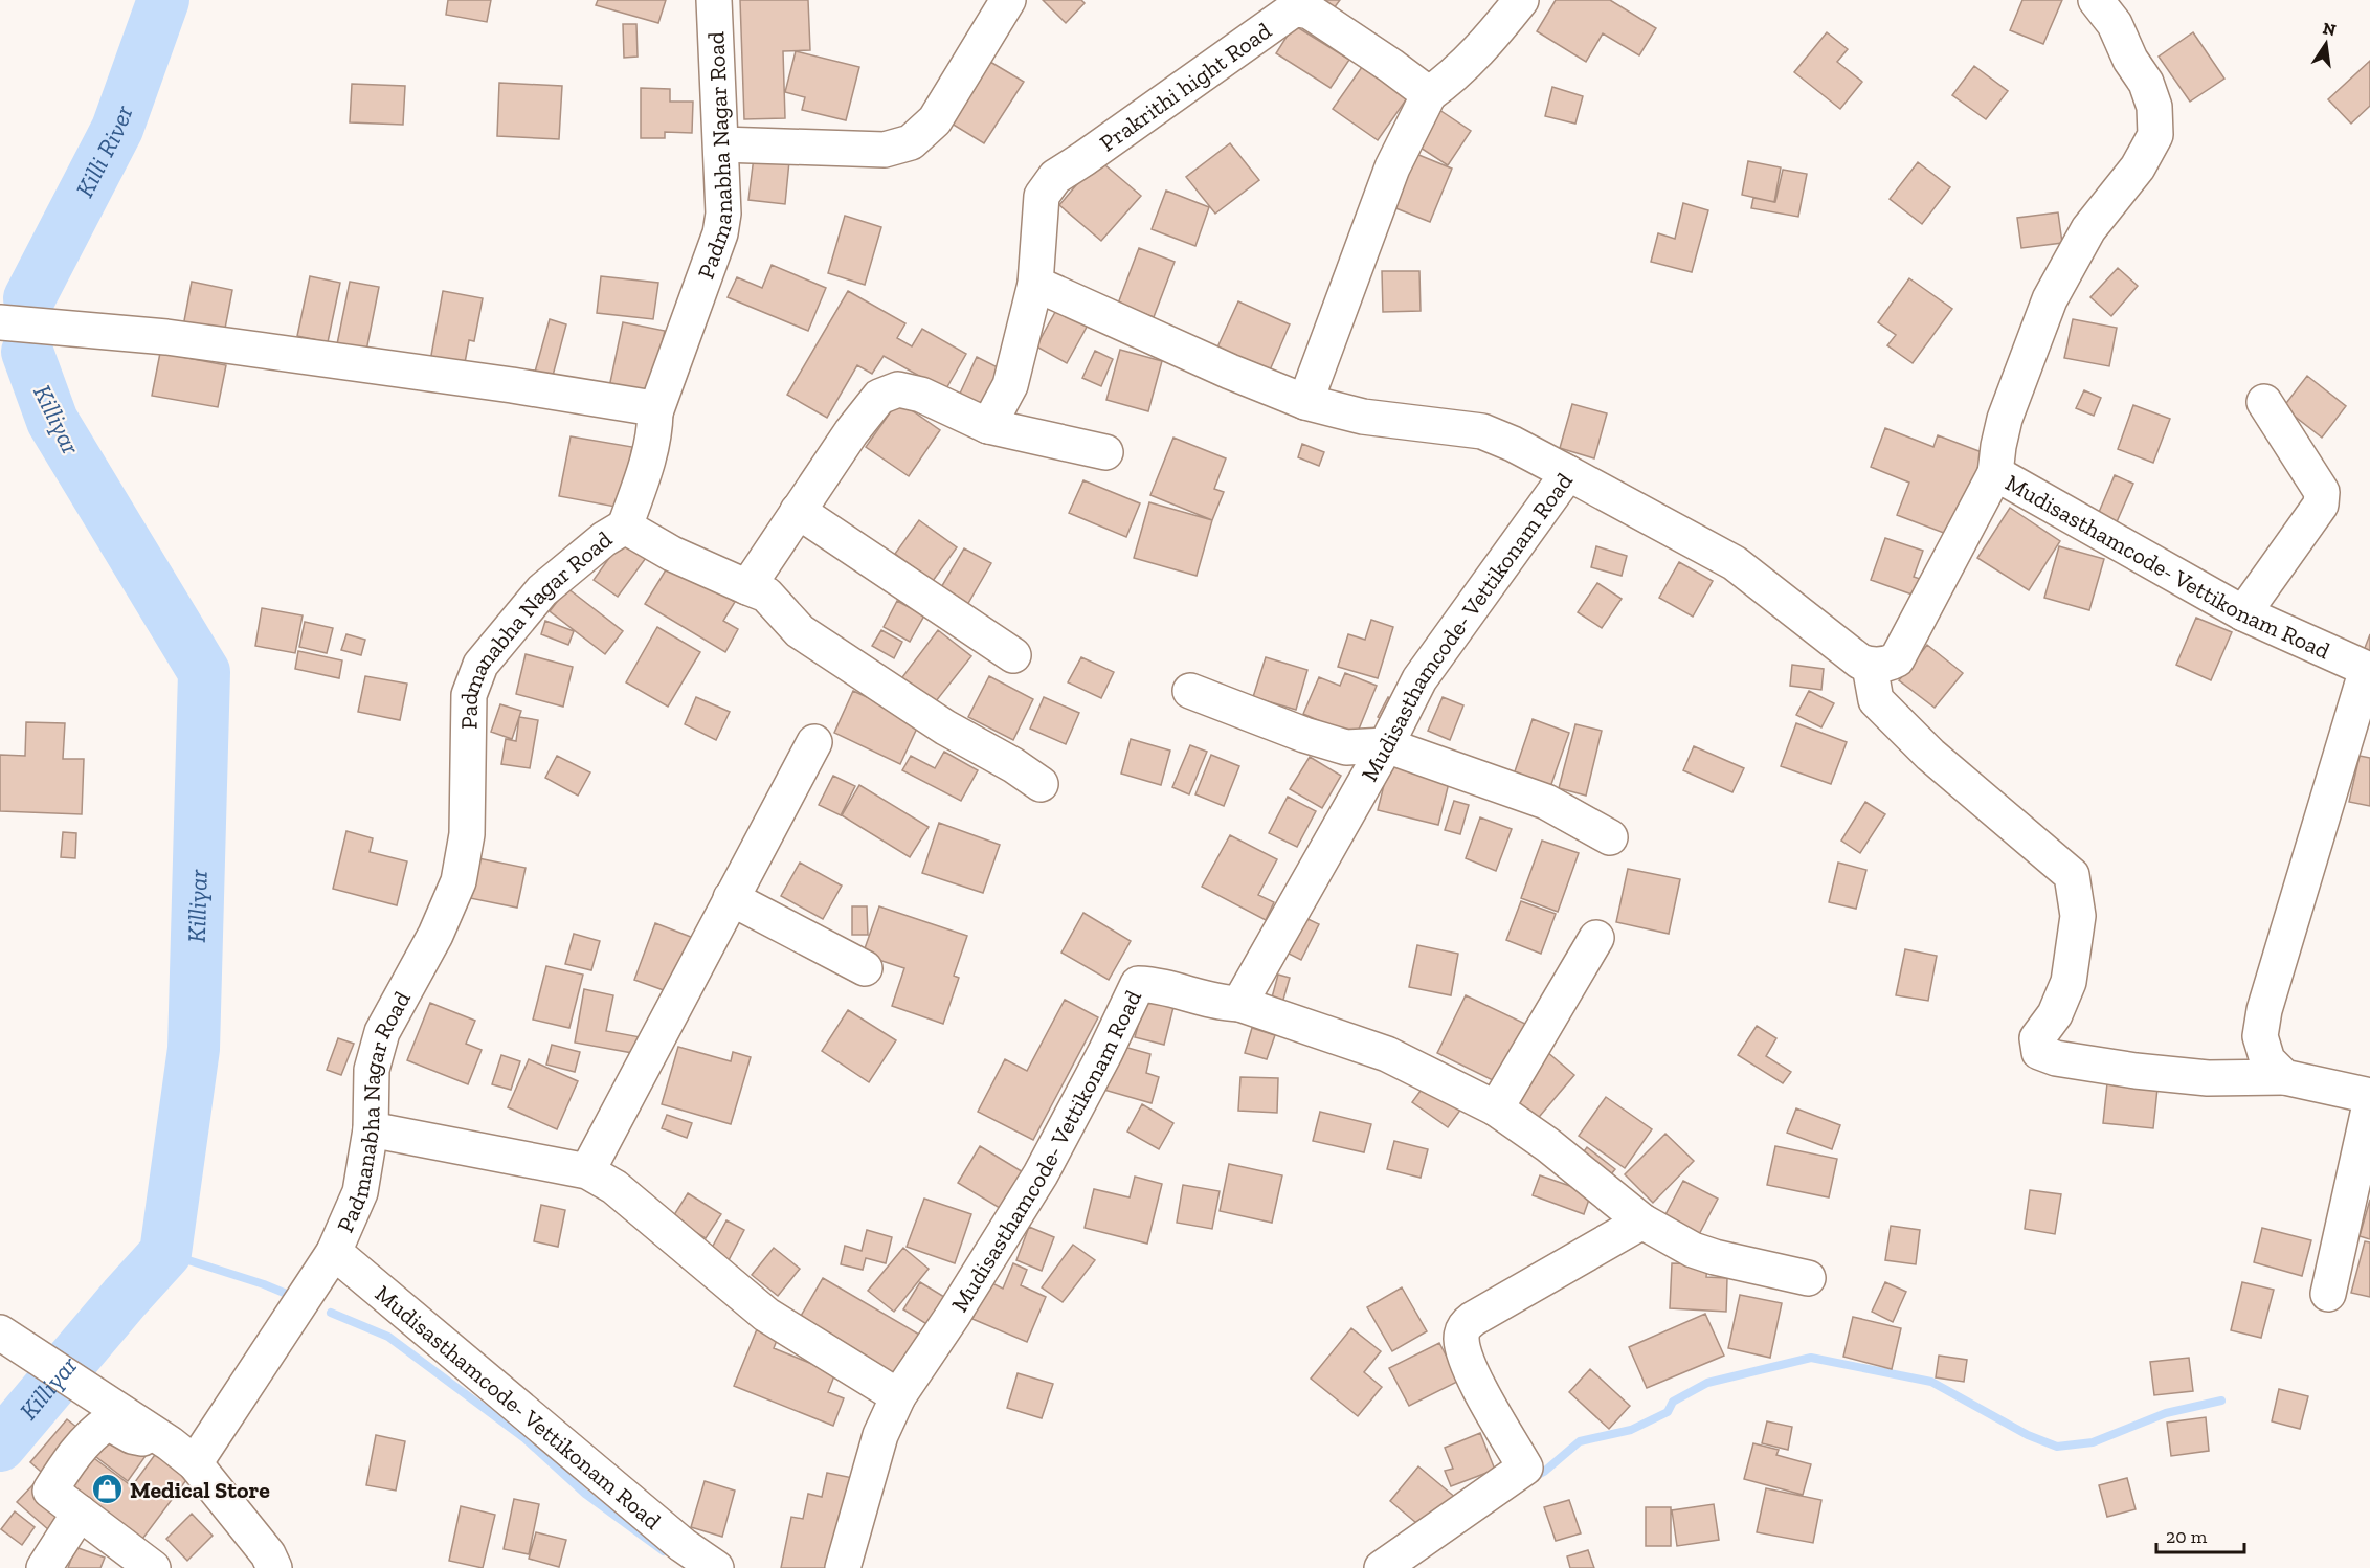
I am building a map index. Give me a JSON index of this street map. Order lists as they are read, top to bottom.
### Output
{
  "streets": {
    "street": ["Prakrithi hight Road", "Padmanabha Nagar Road", "Mudisasthamcode- Vettikonam Road"]
  },
  "crossings": [
    ["Padmanabha Nagar Road", "Mudisasthamcode- Vettikonam Road"]
  ],
  "water": ["Killi River", "Killiyar"],
  "places": {
    "shop": ["Medical Store"]
  },
  "scale_bar": "20 m",
  "north": "top"
}
